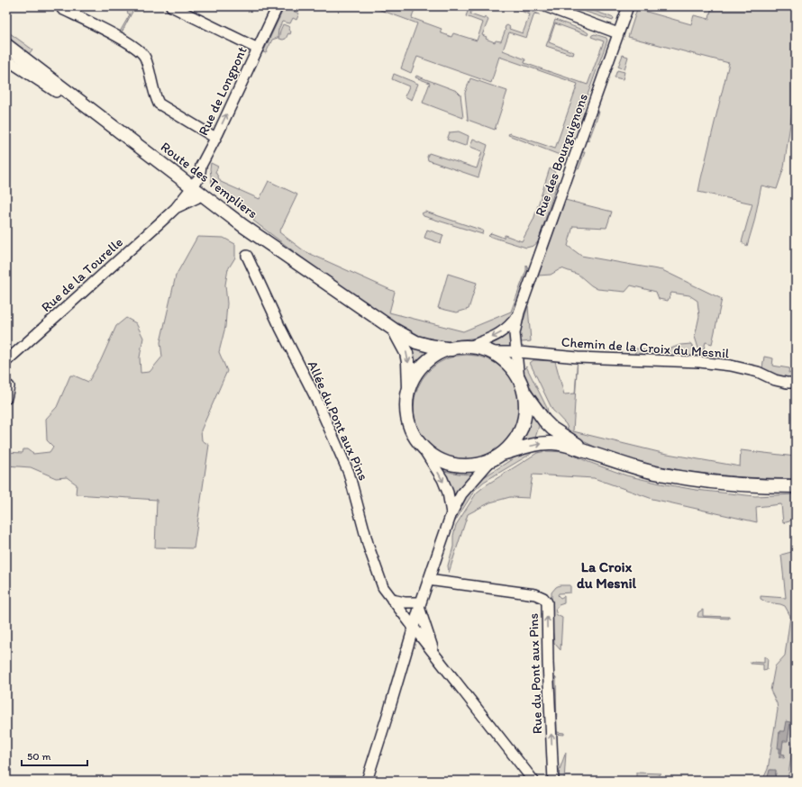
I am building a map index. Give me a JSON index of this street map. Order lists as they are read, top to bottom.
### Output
{
  "streets": {
    "main road": ["Route des Templiers"],
    "street": [
      "Rue de Longpont",
      "Rue des Bourguignons",
      "Rue de la Tourelle",
      "Chemin de la Croix du Mesnil",
      "Allée du Pont aux Pins",
      "Rue du Pont aux Pins"
    ]
  },
  "crossings": [
    ["Rue de Longpont", "Route des Templiers"],
    ["Rue de Longpont", "Rue de la Tourelle"],
    ["Rue des Bourguignons", "Route des Templiers"],
    ["Rue des Bourguignons", "Chemin de la Croix du Mesnil"],
    ["Route des Templiers", "Rue de la Tourelle"],
    ["Route des Templiers", "Chemin de la Croix du Mesnil"]
  ],
  "one_way": ["Rue de Longpont"],
  "districts": ["La Croix du Mesnil"],
  "scale_bar": "50 m"
}
